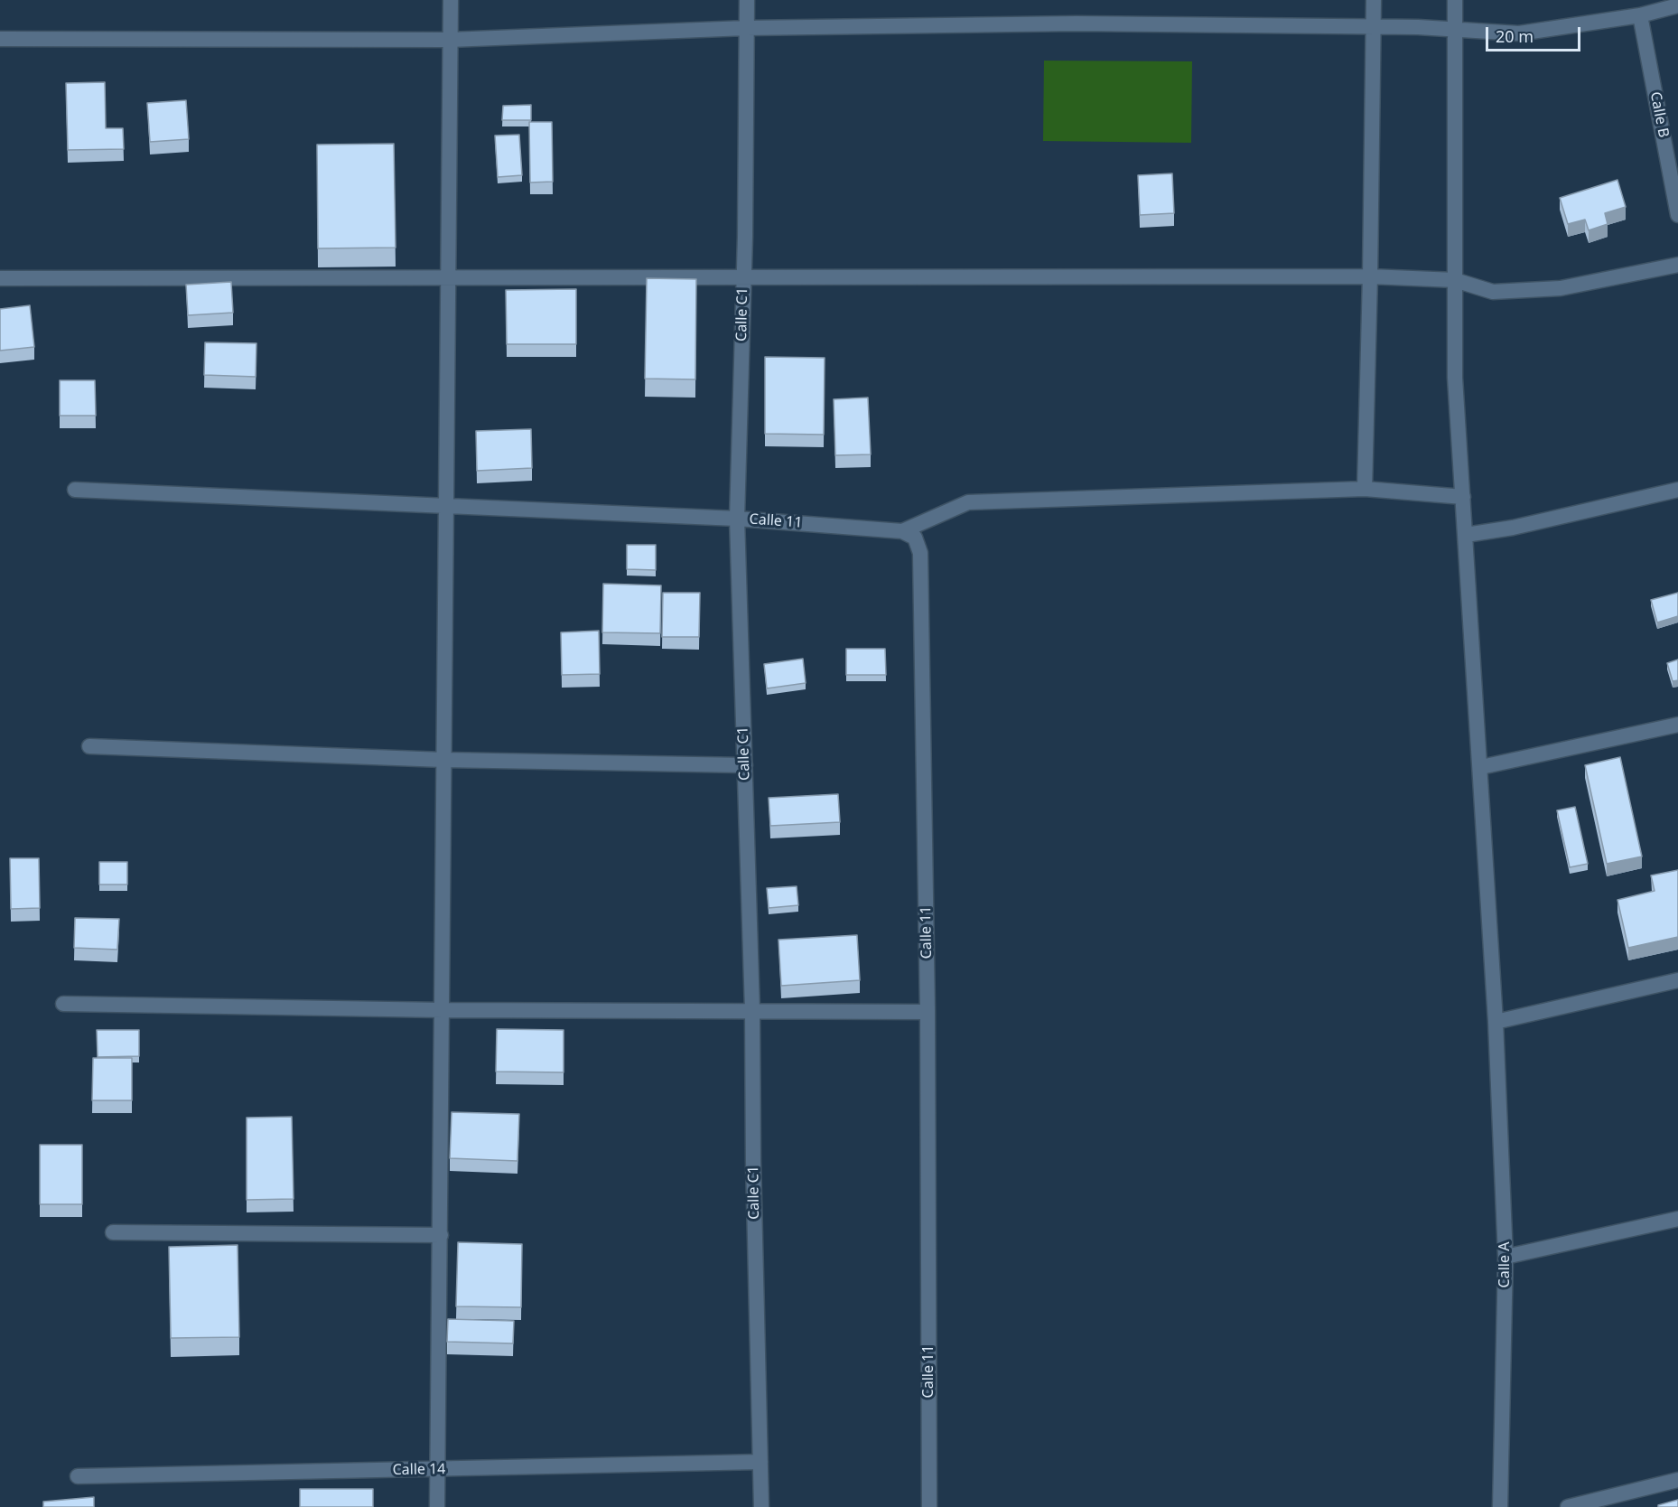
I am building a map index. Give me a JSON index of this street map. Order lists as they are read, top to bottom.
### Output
{
  "streets": {
    "street": [
      "Calle B",
      "Calle C1",
      "Calle 11",
      "Calle A",
      "Calle 14"
    ]
  },
  "crossings": [
    ["Calle C1", "Calle 11"],
    ["Calle C1", "Calle 14"]
  ],
  "scale_bar": "20 m"
}
